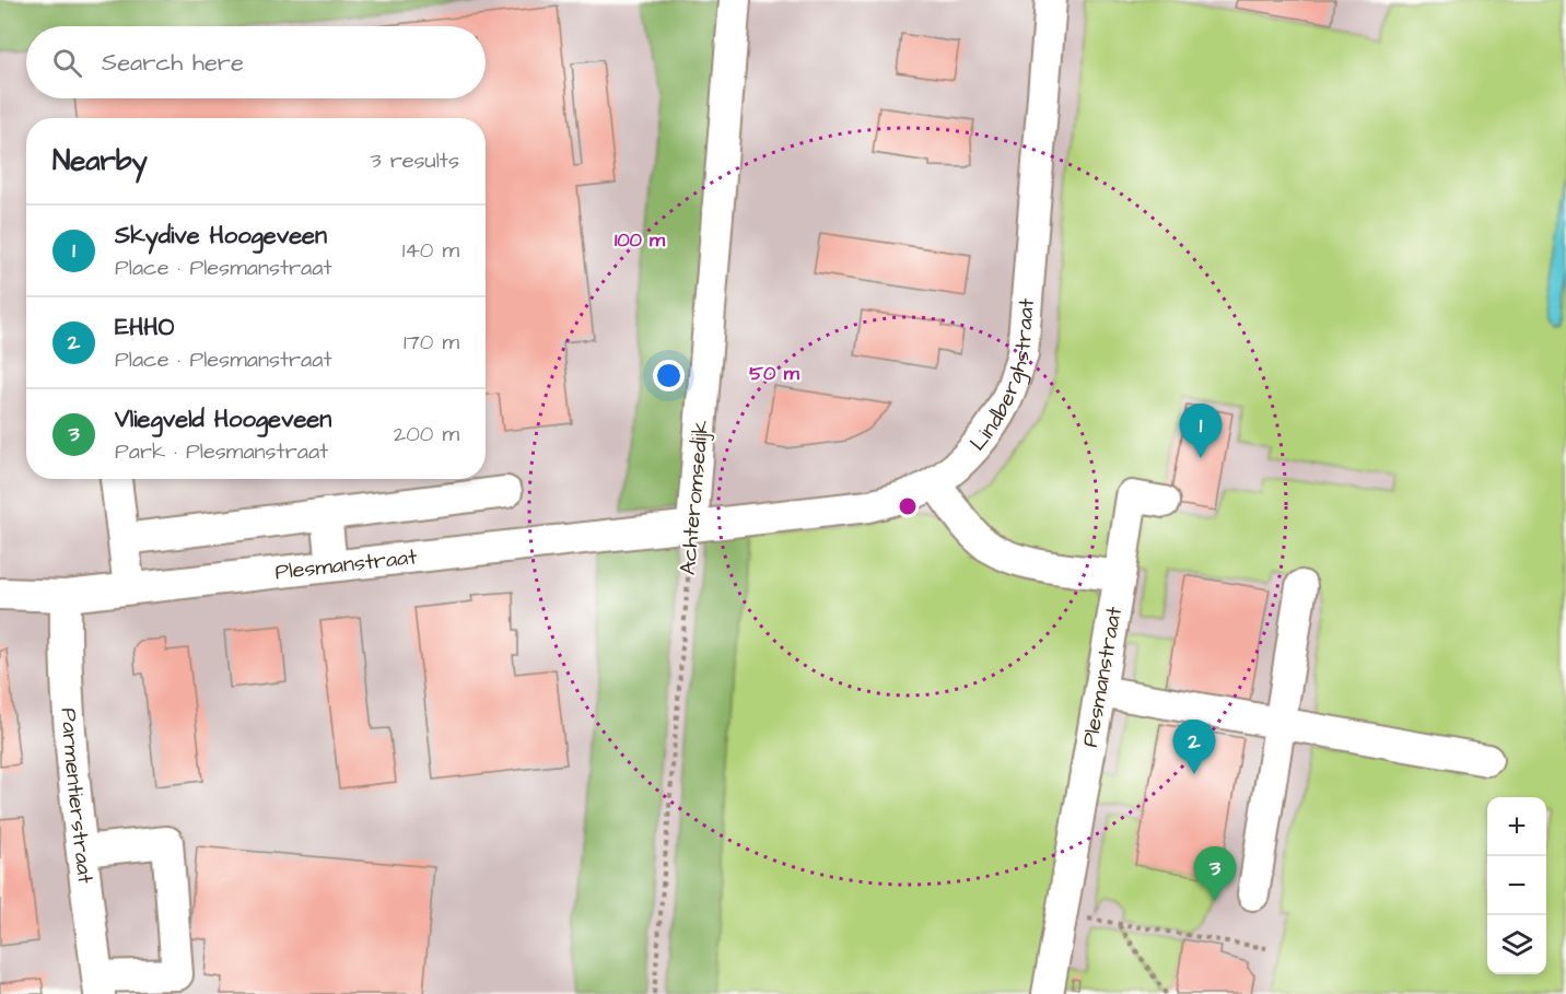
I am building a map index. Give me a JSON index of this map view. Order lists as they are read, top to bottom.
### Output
{
  "streets": {
    "street": [
      "Lindberghstraat",
      "Achteromsedijk",
      "Plesmanstraat",
      "Parmentierstraat"
    ]
  },
  "crossings": [
    ["Lindberghstraat", "Achteromsedijk"],
    ["Lindberghstraat", "Plesmanstraat"],
    ["Achteromsedijk", "Plesmanstraat"],
    ["Plesmanstraat", "Parmentierstraat"]
  ],
  "page": {
    "search": "Search here",
    "heading": ["Nearby", "3 results"],
    "list": [
      {
        "mark": "1",
        "name": "Skydive Hoogeveen",
        "note": "Place · Plesmanstraat",
        "value": "140 m"
      },
      {
        "mark": "2",
        "name": "EHHO",
        "note": "Place · Plesmanstraat",
        "value": "170 m"
      },
      {
        "mark": "3",
        "name": "Vliegveld Hoogeveen",
        "note": "Park · Plesmanstraat",
        "value": "200 m"
      }
    ],
    "pins": ["1", "2", "3"],
    "map_buttons": ["+", "−"]
  },
  "rings": ["100 m", "50 m"]
}
